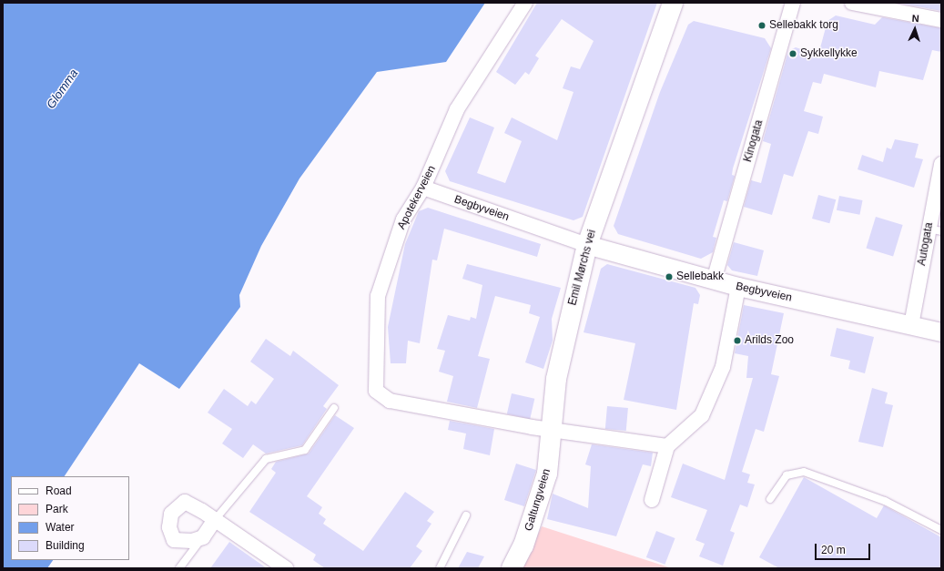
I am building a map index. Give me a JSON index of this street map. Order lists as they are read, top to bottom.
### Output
{
  "streets": {
    "main road": ["Emil Mørchs vei", "Galtungveien"],
    "street": [
      "Kinogata",
      "Apotekerveien",
      "Begbyveien",
      "Autogata"
    ]
  },
  "crossings": [
    ["Kinogata", "Begbyveien"],
    ["Apotekerveien", "Begbyveien"],
    ["Apotekerveien", "Emil Mørchs vei"],
    ["Apotekerveien", "Galtungveien"],
    ["Begbyveien", "Autogata"],
    ["Begbyveien", "Emil Mørchs vei"],
    ["Emil Mørchs vei", "Galtungveien"]
  ],
  "water": ["Glomma"],
  "places": [
    "Sellebakk torg",
    "Sykkellykke",
    "Sellebakk",
    "Arilds Zoo"
  ],
  "legend": [
    "Road",
    "Park",
    "Water",
    "Building"
  ],
  "scale_bar": "20 m",
  "north": "top"
}
